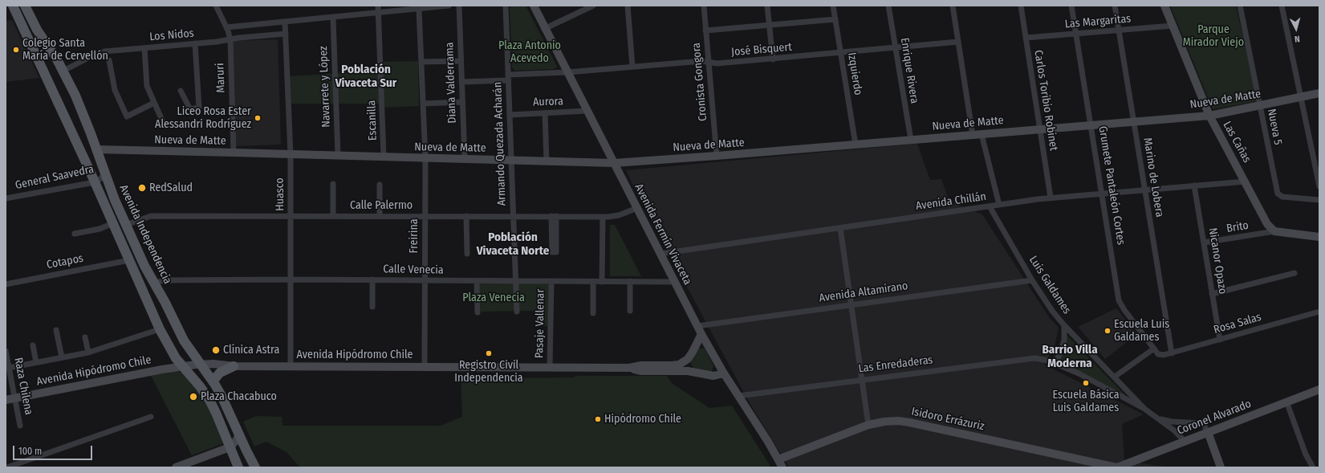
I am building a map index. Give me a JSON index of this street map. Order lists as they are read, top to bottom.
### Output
{
  "streets": {
    "main road": ["Avenida Independencia"],
    "street": [
      "Las Margaritas",
      "Los Nidos",
      "José Bisquert",
      "Enrique Rivera",
      "Izquierdo",
      "Maruri",
      "Cronista Gongora",
      "Diana Valderrama",
      "Navarrete y López",
      "Nueva de Matte",
      "Carlos Toribio Robinet",
      "Aurora",
      "Escanilla",
      "Nueva 5",
      "Las Cañas",
      "Armando Quezada Acharán",
      "General Saavedra",
      "Marino de Lobera",
      "Grumete Pantaleón Cortes",
      "Huasco",
      "Avenida Chillán",
      "Calle Palermo",
      "Brito",
      "Avenida Fermín Vivaceta",
      "Freirina",
      "Nicanor Opazo",
      "Cotapos",
      "Calle Venecia",
      "Luis Galdames",
      "Avenida Altamirano",
      "Pasaje Vallenar",
      "Rosa Salas",
      "Avenida Hipódromo Chile",
      "Las Enredaderas",
      "Raza Chilena",
      "Coronel Alvarado",
      "Isidoro Errázuriz"
    ]
  },
  "crossings": [
    ["Las Margaritas", "Carlos Toribio Robinet"],
    ["Las Margaritas", "Las Cañas"],
    ["Las Margaritas", "Marino de Lobera"],
    ["Las Margaritas", "Grumete Pantaleón Cortes"],
    ["Los Nidos", "Maruri"],
    ["Los Nidos", "Huasco"],
    ["Los Nidos", "Avenida Independencia"],
    ["José Bisquert", "Enrique Rivera"],
    ["José Bisquert", "Izquierdo"],
    ["José Bisquert", "Cronista Gongora"],
    ["José Bisquert", "Diana Valderrama"],
    ["José Bisquert", "Armando Quezada Acharán"],
    ["José Bisquert", "Avenida Fermín Vivaceta"],
    ["Enrique Rivera", "Nueva de Matte"],
    ["Izquierdo", "Nueva de Matte"],
    ["Maruri", "Nueva de Matte"],
    ["Cronista Gongora", "Nueva de Matte"],
    ["Diana Valderrama", "Nueva de Matte"],
    ["Navarrete y López", "Nueva de Matte"],
    ["Nueva de Matte", "Carlos Toribio Robinet"],
    ["Nueva de Matte", "Escanilla"],
    ["Nueva de Matte", "Nueva 5"],
    ["Nueva de Matte", "Las Cañas"],
    ["Nueva de Matte", "Armando Quezada Acharán"],
    ["Nueva de Matte", "Marino de Lobera"],
    ["Nueva de Matte", "Grumete Pantaleón Cortes"],
    ["Nueva de Matte", "Huasco"],
    ["Nueva de Matte", "Avenida Independencia"],
    ["Nueva de Matte", "Avenida Fermín Vivaceta"],
    ["Nueva de Matte", "Freirina"],
    ["Carlos Toribio Robinet", "Avenida Chillán"],
    ["Aurora", "Armando Quezada Acharán"],
    ["Aurora", "Avenida Fermín Vivaceta"],
    ["Las Cañas", "Avenida Chillán"],
    ["Las Cañas", "Brito"],
    ["Armando Quezada Acharán", "Calle Palermo"],
    ["Armando Quezada Acharán", "Calle Venecia"],
    ["General Saavedra", "Avenida Independencia"],
    ["Marino de Lobera", "Avenida Chillán"],
    ["Marino de Lobera", "Rosa Salas"],
    ["Grumete Pantaleón Cortes", "Avenida Chillán"],
    ["Grumete Pantaleón Cortes", "Rosa Salas"],
    ["Huasco", "Calle Palermo"],
    ["Huasco", "Calle Venecia"],
    ["Huasco", "Avenida Hipódromo Chile"],
    ["Avenida Chillán", "Avenida Fermín Vivaceta"],
    ["Avenida Chillán", "Nicanor Opazo"],
    ["Avenida Chillán", "Luis Galdames"],
    ["Calle Palermo", "Avenida Independencia"],
    ["Calle Palermo", "Avenida Fermín Vivaceta"],
    ["Calle Palermo", "Freirina"],
    ["Brito", "Nicanor Opazo"],
    ["Avenida Independencia", "Calle Venecia"],
    ["Avenida Independencia", "Avenida Hipódromo Chile"],
    ["Avenida Fermín Vivaceta", "Calle Venecia"],
    ["Avenida Fermín Vivaceta", "Avenida Altamirano"],
    ["Avenida Fermín Vivaceta", "Avenida Hipódromo Chile"],
    ["Avenida Fermín Vivaceta", "Las Enredaderas"],
    ["Avenida Fermín Vivaceta", "Isidoro Errázuriz"],
    ["Freirina", "Calle Venecia"],
    ["Freirina", "Avenida Hipódromo Chile"],
    ["Nicanor Opazo", "Rosa Salas"],
    ["Calle Venecia", "Pasaje Vallenar"],
    ["Luis Galdames", "Avenida Altamirano"],
    ["Luis Galdames", "Las Enredaderas"],
    ["Luis Galdames", "Coronel Alvarado"],
    ["Pasaje Vallenar", "Avenida Hipódromo Chile"],
    ["Avenida Hipódromo Chile", "Raza Chilena"],
    ["Coronel Alvarado", "Isidoro Errázuriz"]
  ],
  "districts": ["Población Vivaceta Sur", "Población Vivaceta Norte", "Barrio Villa Moderna"],
  "parks": ["Parque Mirador Viejo", "Plaza Antonio Acevedo", "Plaza Venecia"],
  "places": [
    "Colegio Santa María de Cervellón",
    "Liceo Rosa Ester Alessandri Rodríguez",
    "RedSalud",
    "Escuela Luis Galdames",
    "Clínica Astra",
    "Registro Civil Independencia",
    "Escuela Básica Luis Galdames",
    "Plaza Chacabuco",
    "Hipódromo Chile"
  ],
  "scale_bar": "100 m",
  "north": "bottom"
}
